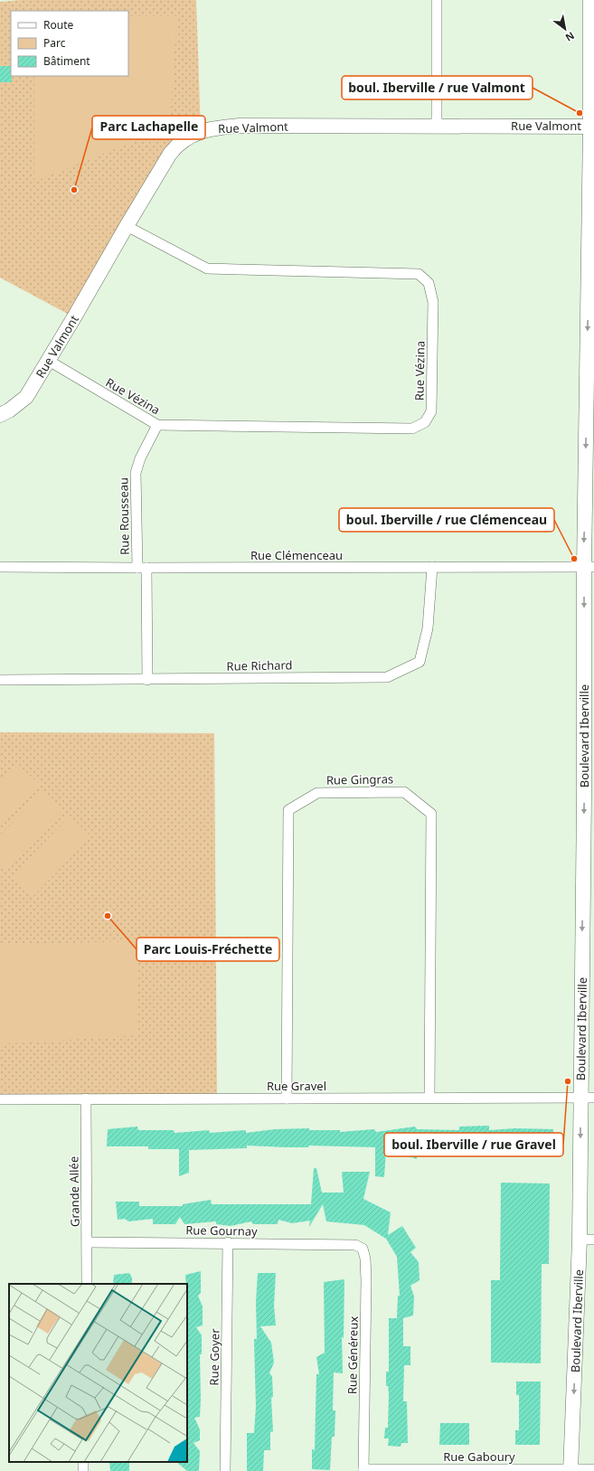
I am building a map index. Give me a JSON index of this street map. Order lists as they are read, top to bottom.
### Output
{
  "streets": {
    "street": [
      "Rue Valmont",
      "Rue Vézina",
      "Rue Rousseau",
      "Rue Clémenceau",
      "Rue Richard",
      "Boulevard Iberville",
      "Rue Gingras",
      "Rue Gravel",
      "Grande Allée",
      "Rue Gournay",
      "Rue Généreux",
      "Rue Goyer",
      "Rue Gaboury"
    ]
  },
  "crossings": [
    ["Rue Valmont", "Rue Vézina"],
    ["Rue Valmont", "Boulevard Iberville"],
    ["Rue Vézina", "Rue Rousseau"],
    ["Rue Rousseau", "Rue Clémenceau"],
    ["Rue Rousseau", "Rue Richard"],
    ["Rue Clémenceau", "Rue Richard"],
    ["Rue Clémenceau", "Boulevard Iberville"],
    ["Boulevard Iberville", "Rue Gravel"],
    ["Boulevard Iberville", "Rue Gaboury"],
    ["Rue Gingras", "Rue Gravel"],
    ["Rue Gravel", "Grande Allée"],
    ["Grande Allée", "Rue Gournay"],
    ["Rue Gournay", "Rue Généreux"],
    ["Rue Gournay", "Rue Goyer"],
    ["Rue Généreux", "Rue Gaboury"]
  ],
  "one_way": ["Boulevard Iberville"],
  "places": [
    "boul. Iberville / rue Valmont",
    "Parc Lachapelle",
    "boul. Iberville / rue Clémenceau",
    "Parc Louis-Fréchette",
    "boul. Iberville / rue Gravel"
  ],
  "legend": ["Route", "Parc", "Bâtiment"],
  "north": "bottom right"
}
